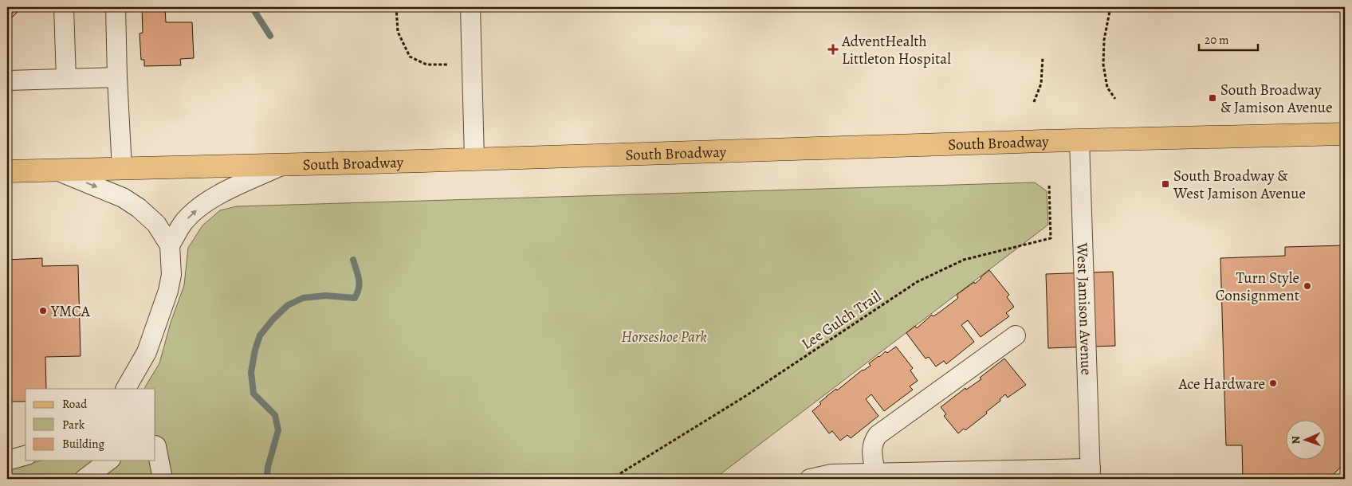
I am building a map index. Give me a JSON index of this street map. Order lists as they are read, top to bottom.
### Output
{
  "streets": {
    "main road": ["South Broadway"],
    "street": ["West Jamison Avenue"],
    "path": ["Lee Gulch Trail"]
  },
  "crossings": [
    ["South Broadway", "West Jamison Avenue"]
  ],
  "parks": ["Horseshoe Park"],
  "places": {
    "health": ["AdventHealth Littleton Hospital"],
    "transit": ["South Broadway & Jamison Avenue", "South Broadway & West Jamison Avenue"],
    "other": ["Turn Style Consignment", "YMCA", "Ace Hardware"]
  },
  "legend": ["Road", "Park", "Building"],
  "scale_bar": "20 m",
  "north": "left"
}
